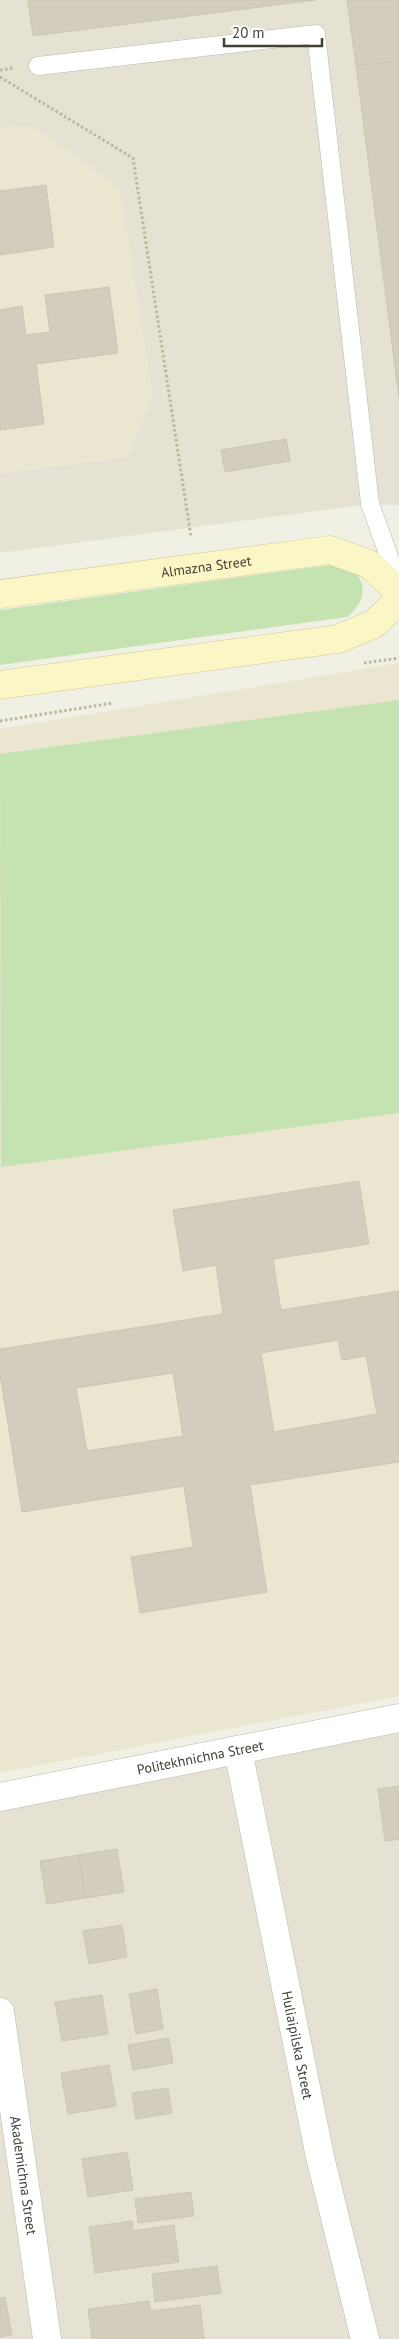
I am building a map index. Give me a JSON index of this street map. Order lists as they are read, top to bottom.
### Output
{
  "streets": {
    "street": [
      "Almazna Street",
      "Politekhnichna Street",
      "Huliaipilska Street",
      "Akademichna Street"
    ]
  },
  "crossings": [
    ["Politekhnichna Street", "Huliaipilska Street"]
  ],
  "scale_bar": "20 m"
}
